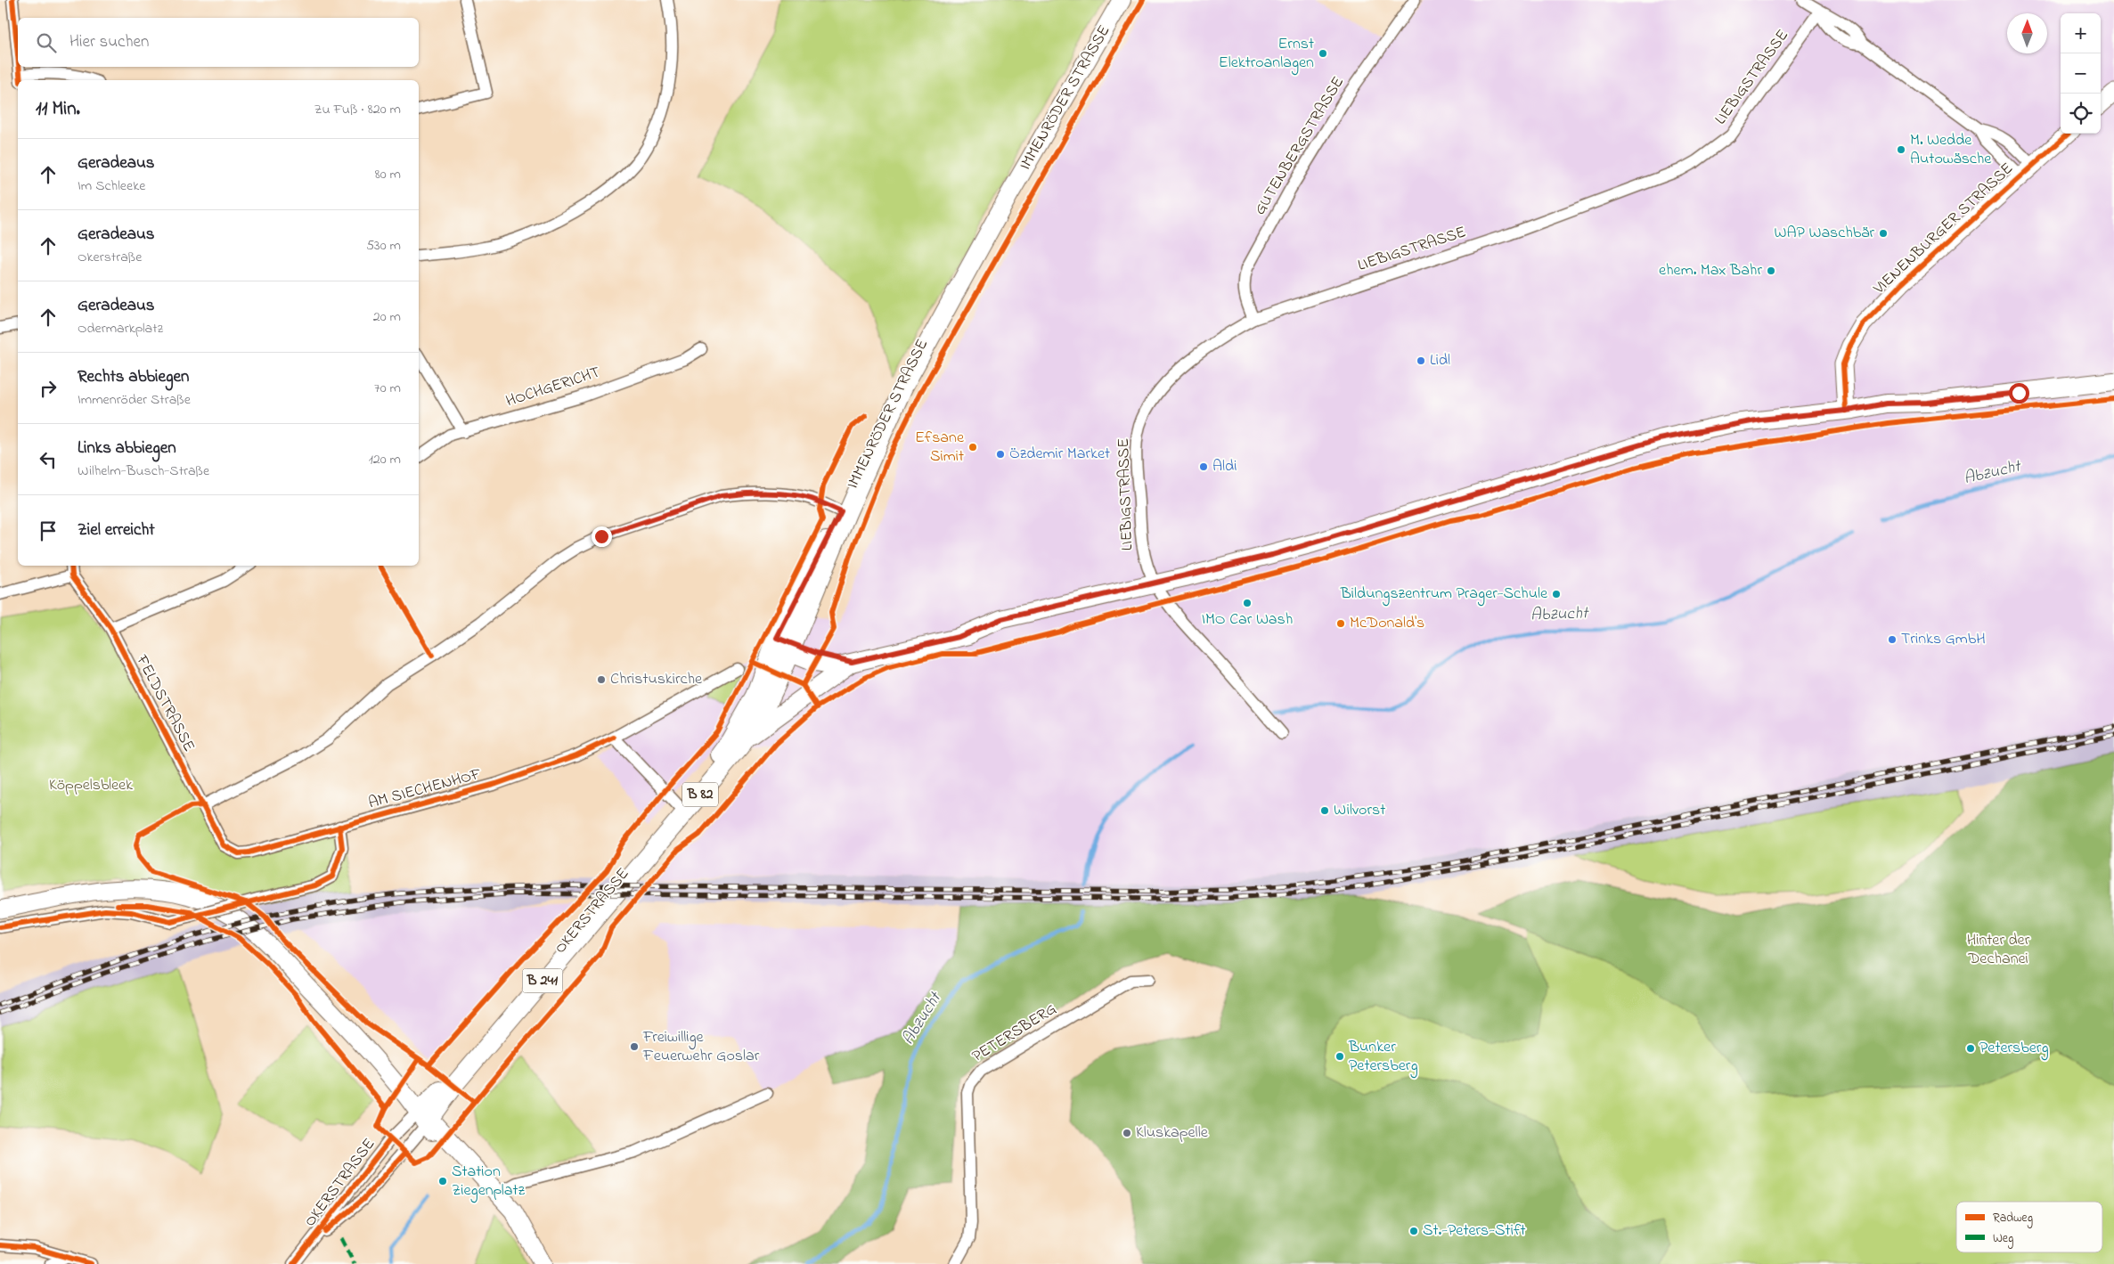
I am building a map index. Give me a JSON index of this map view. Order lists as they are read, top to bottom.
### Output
{
  "streets": {
    "main road": [
      "IMMENRÖDER STRASSE",
      "B 82",
      "OKERSTRASSE",
      "B 241"
    ],
    "street": [
      "LIEBIGSTRASSE",
      "GUTENBERGSTRASSE",
      "VIENENBURGER STRASSE",
      "HOCHGERICHT",
      "FELDSTRASSE",
      "AM SIECHENHOF",
      "PETERSBERG"
    ]
  },
  "crossings": [
    ["LIEBIGSTRASSE", "GUTENBERGSTRASSE"],
    ["LIEBIGSTRASSE", "B 82"],
    ["IMMENRÖDER STRASSE", "B 82"],
    ["IMMENRÖDER STRASSE", "OKERSTRASSE"],
    ["FELDSTRASSE", "AM SIECHENHOF"],
    ["B 82", "OKERSTRASSE"]
  ],
  "water": ["Abzucht"],
  "parks": ["Köppelsbleek", "Hinter der Dechanei"],
  "places": [
    "Ernst Elektroanlagen",
    "M. Wedde Autowäsche",
    "WAP Waschbär",
    "ehem. Max Bahr",
    "Lidl",
    "Efsane Simit",
    "Özdemir Market",
    "Aldi",
    "Bildungszentrum Prager-Schule",
    "IMO Car Wash",
    "McDonald's",
    "Trinks GmbH",
    "Christuskirche",
    "Wilvorst",
    "Freiwillige Feuerwehr Goslar",
    "Petersberg",
    "Bunker Petersberg",
    "Kluskapelle",
    "Station Ziegenplatz",
    "St.-Peters-Stift"
  ],
  "legend": ["Radweg", "Weg"],
  "north": "top",
  "page": {
    "map_buttons": ["+", "−"],
    "search": "Hier suchen",
    "heading": ["11 Min.", "Zu Fuß · 820 m"],
    "list": [
      ["Geradeaus", "Im Schleeke", "80 m"],
      ["Geradeaus", "Okerstraße", "530 m"],
      ["Geradeaus", "Odermarkplatz", "20 m"],
      ["Rechts abbiegen", "Immenröder Straße", "70 m"],
      ["Links abbiegen", "Wilhelm-Busch-Straße", "120 m"],
      "Ziel erreicht"
    ]
  }
}
